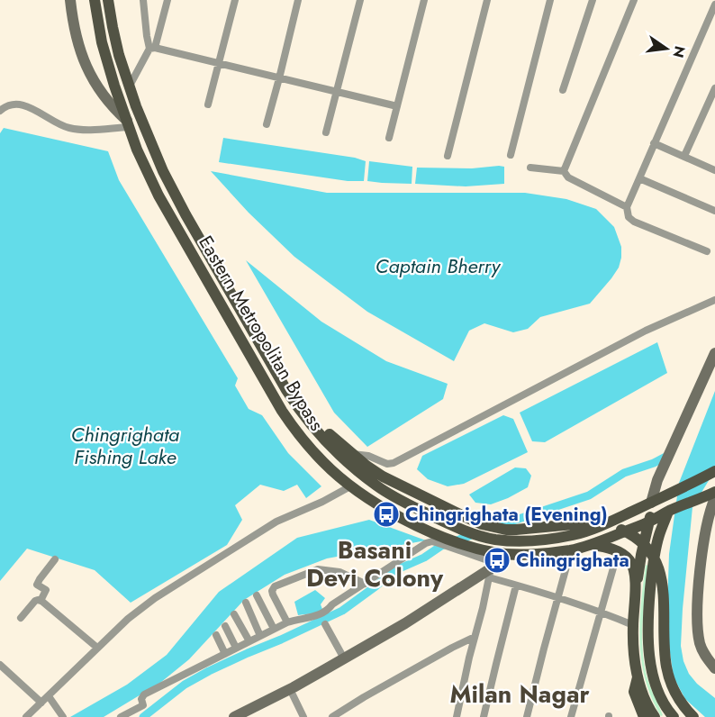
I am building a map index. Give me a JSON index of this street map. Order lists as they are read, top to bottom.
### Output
{
  "streets": {
    "main road": ["Eastern Metropolitan Bypass"]
  },
  "districts": ["Basani Devi Colony", "Milan Nagar"],
  "water": ["Captain Bherry", "Chingrighata Fishing Lake"],
  "places": {
    "bus stop": ["Chingrighata (Evening)", "Chingrighata"]
  },
  "north": "right"
}
